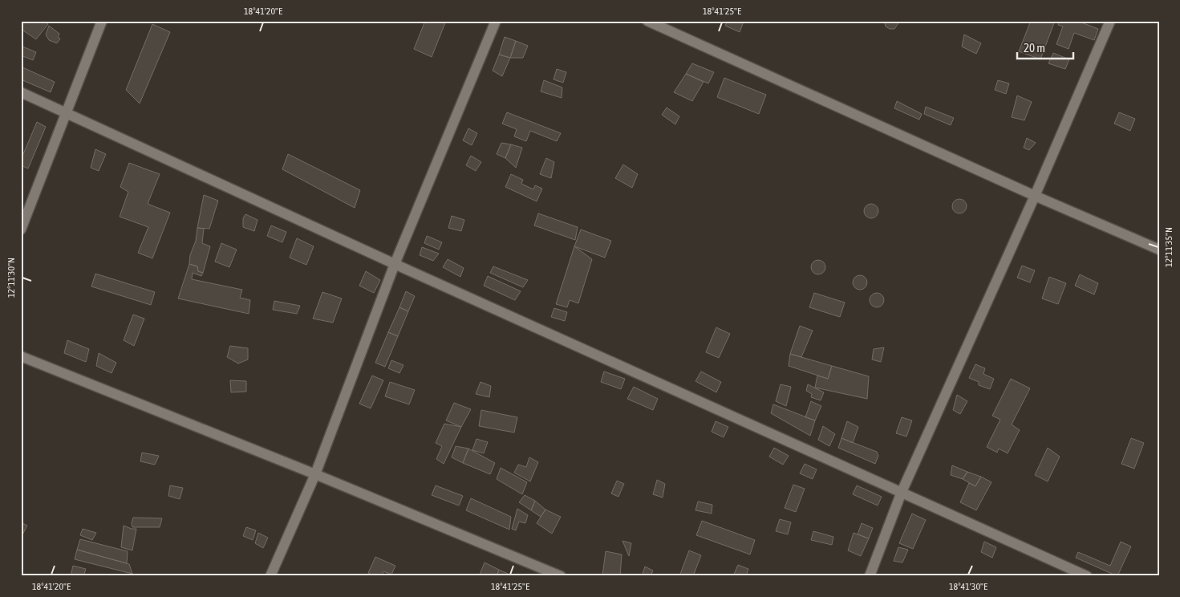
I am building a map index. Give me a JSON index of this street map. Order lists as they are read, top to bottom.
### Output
{
  "scale_bar": "20 m",
  "coordinates": [
    "18°41'20\"E",
    "18°41'25\"E",
    "12°11'35\"N",
    "12°11'30\"N",
    "18°41'30\"E"
  ]
}
